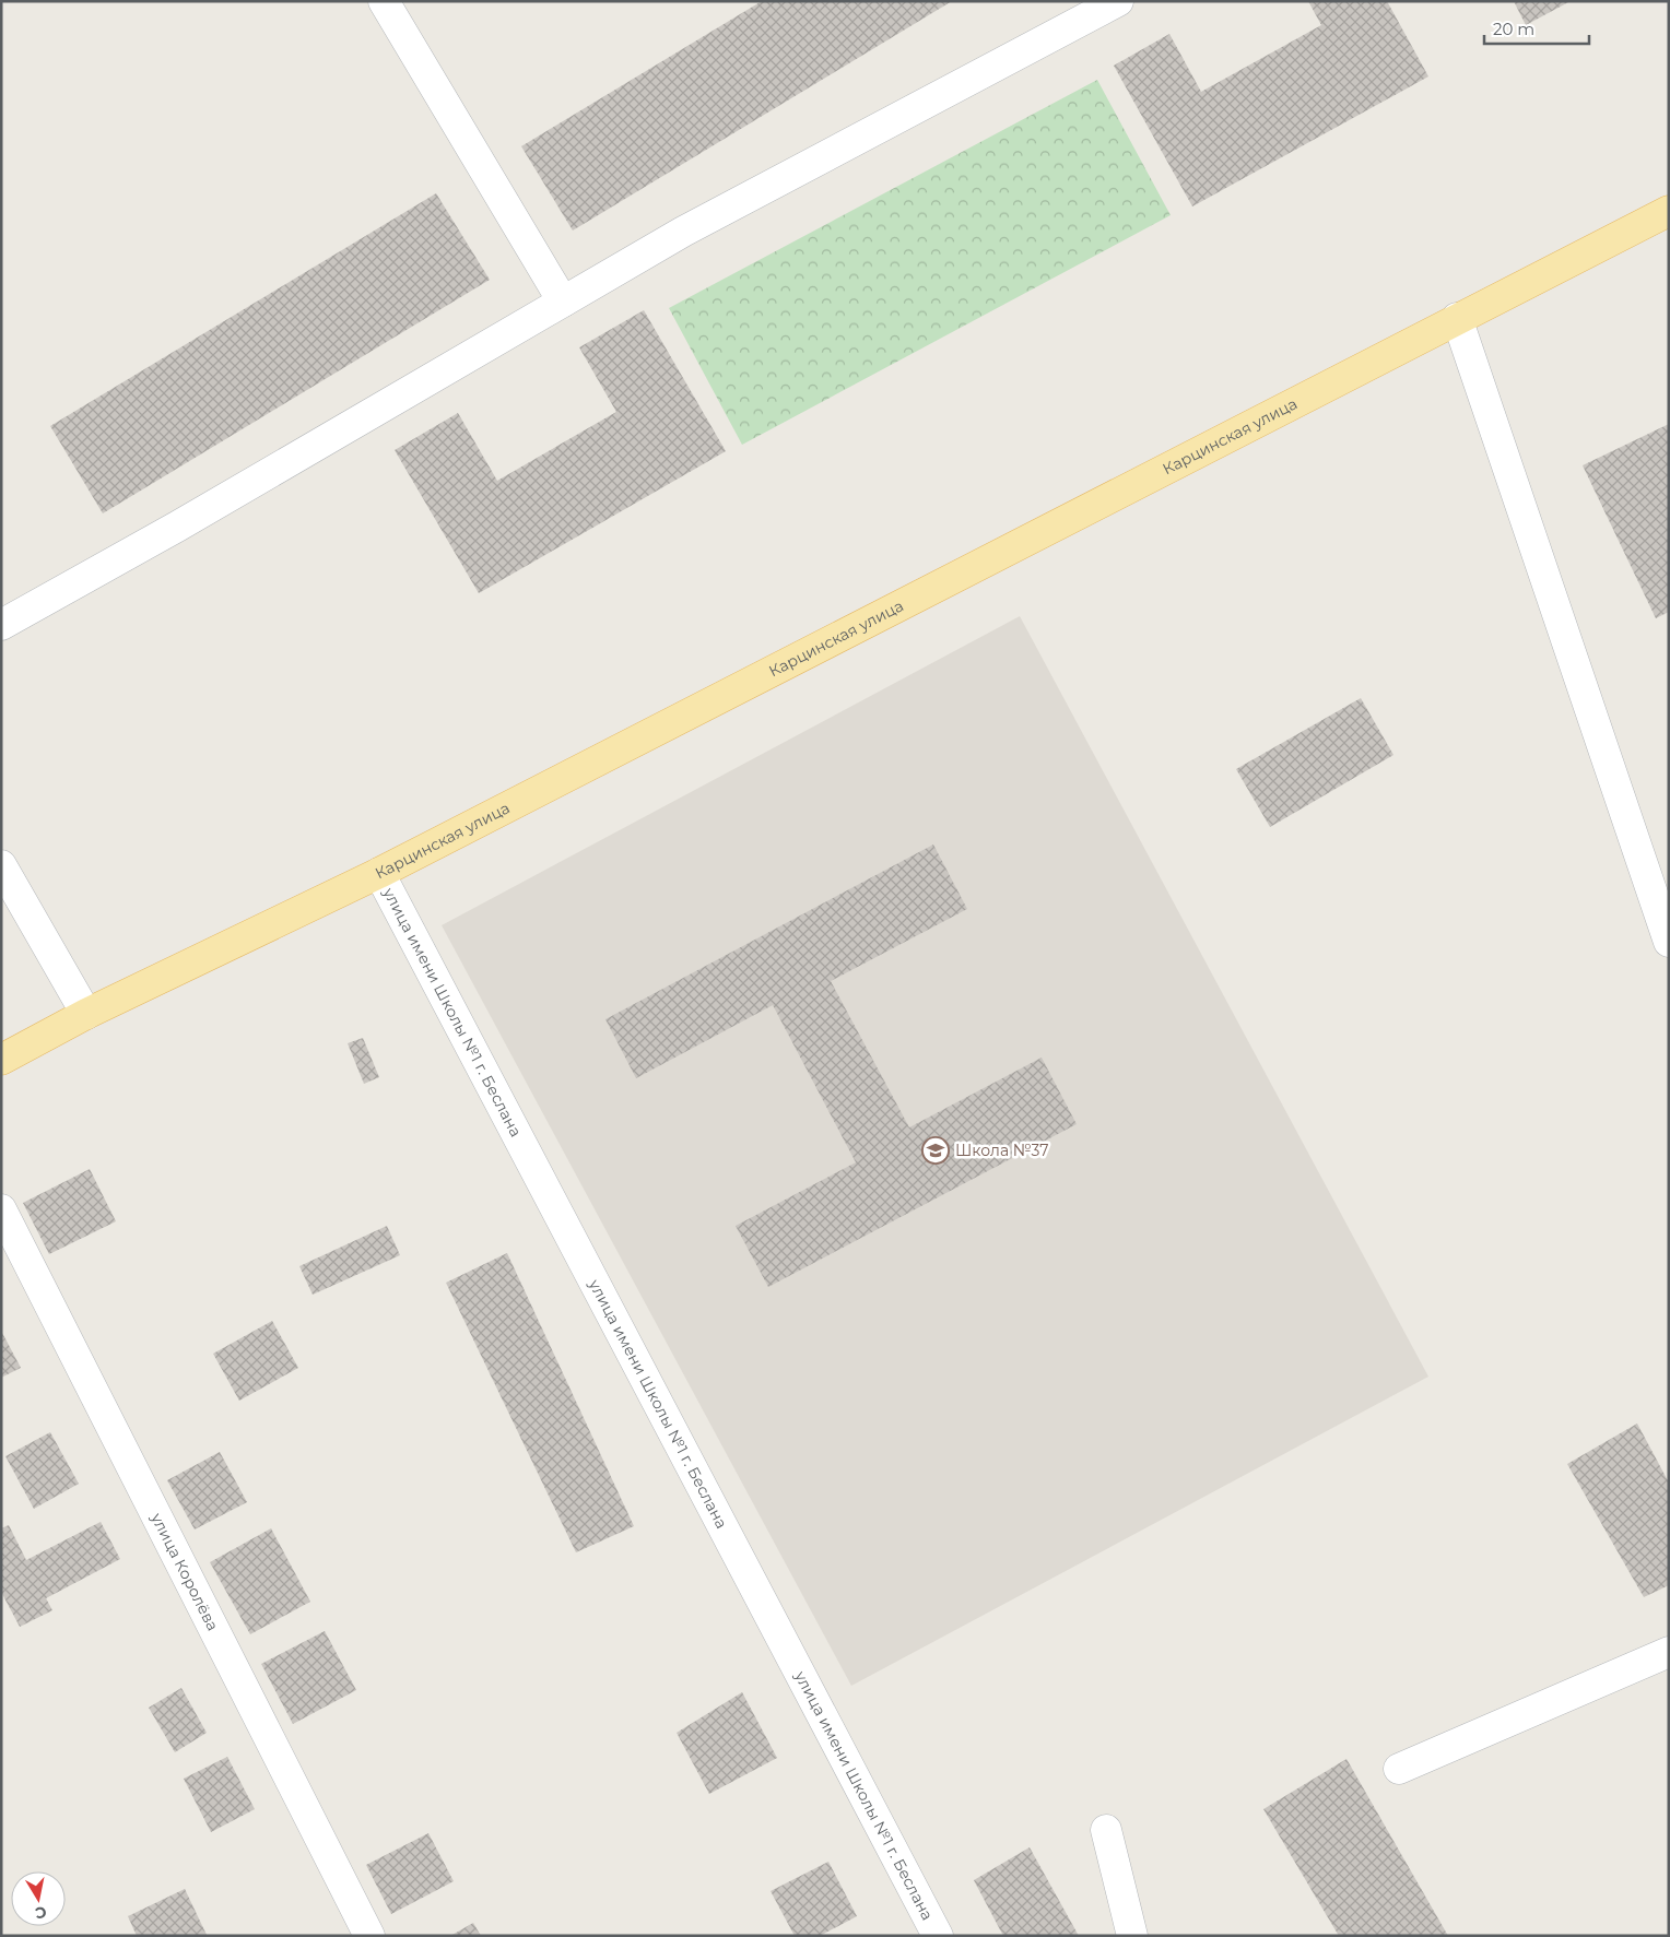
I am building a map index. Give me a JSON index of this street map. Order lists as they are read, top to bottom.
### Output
{
  "streets": {
    "main road": ["Карцинская улица"],
    "street": ["улица имени Школы №1 г. Беслана", "улица Королёва"]
  },
  "crossings": [
    ["Карцинская улица", "улица имени Школы №1 г. Беслана"]
  ],
  "places": {
    "school or university": ["Школа №37"]
  },
  "scale_bar": "20 m",
  "north": "bottom"
}
